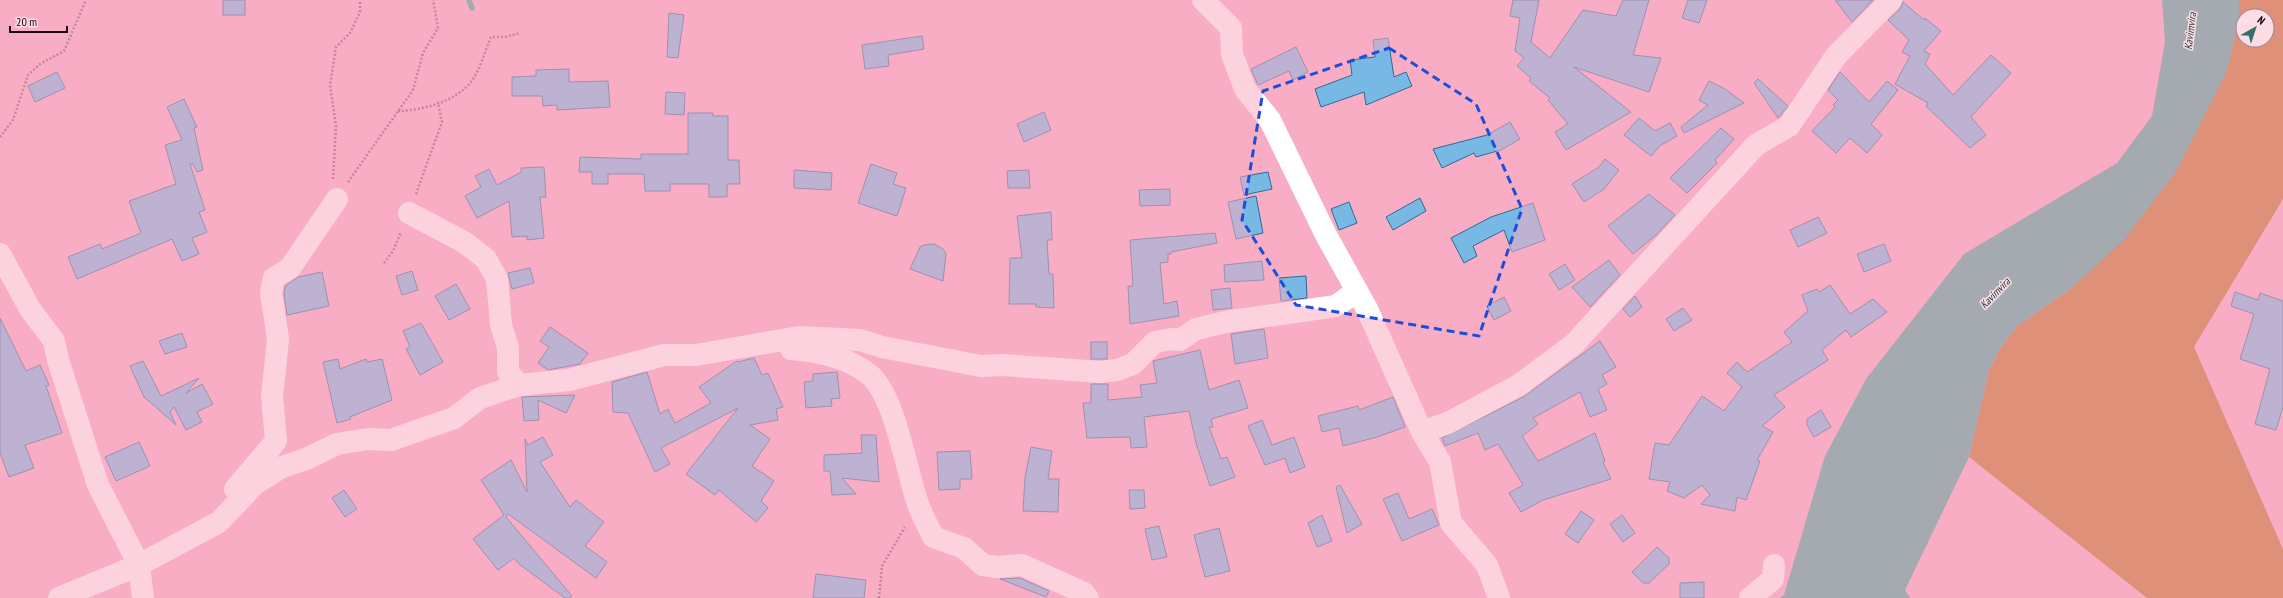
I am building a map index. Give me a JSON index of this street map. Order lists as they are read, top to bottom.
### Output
{
  "water": ["Kavimvira"],
  "scale_bar": "20 m",
  "north": "top right"
}
